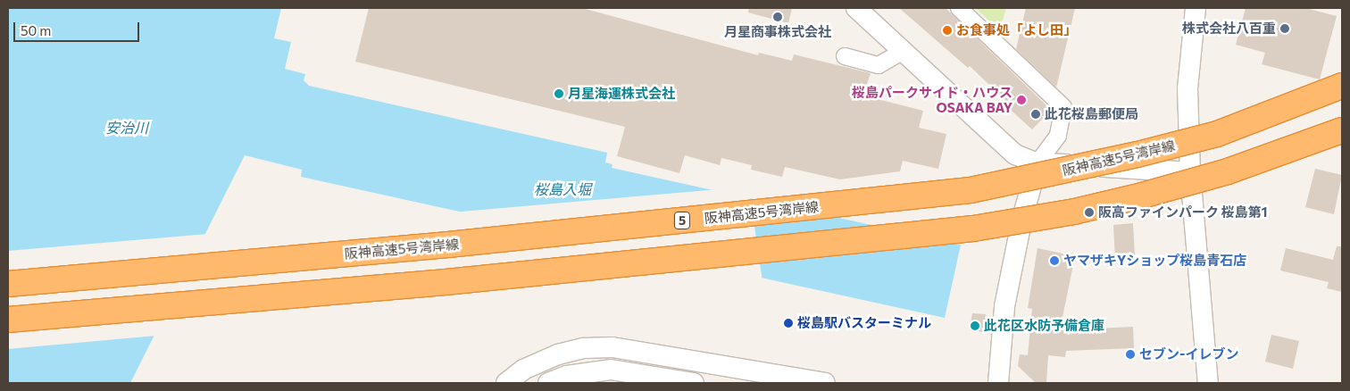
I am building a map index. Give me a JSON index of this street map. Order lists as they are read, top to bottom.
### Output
{
  "streets": {
    "highway": ["阪神高速5号湾岸線", "5"]
  },
  "water": ["安治川", "桜島入堀"],
  "places": [
    "月星商事株式会社",
    "株式会社八百重",
    "お食事処「よし田」",
    "月星海運株式会社",
    "桜島パークサイド・ハウス OSAKA BAY",
    "此花桜島郵便局",
    "阪高ファインパーク 桜島第1",
    "ヤマザキYショップ桜島青石店",
    "桜島駅バスターミナル",
    "此花区水防予備倉庫",
    "セブン-イレブン"
  ],
  "scale_bar": "50 m"
}
